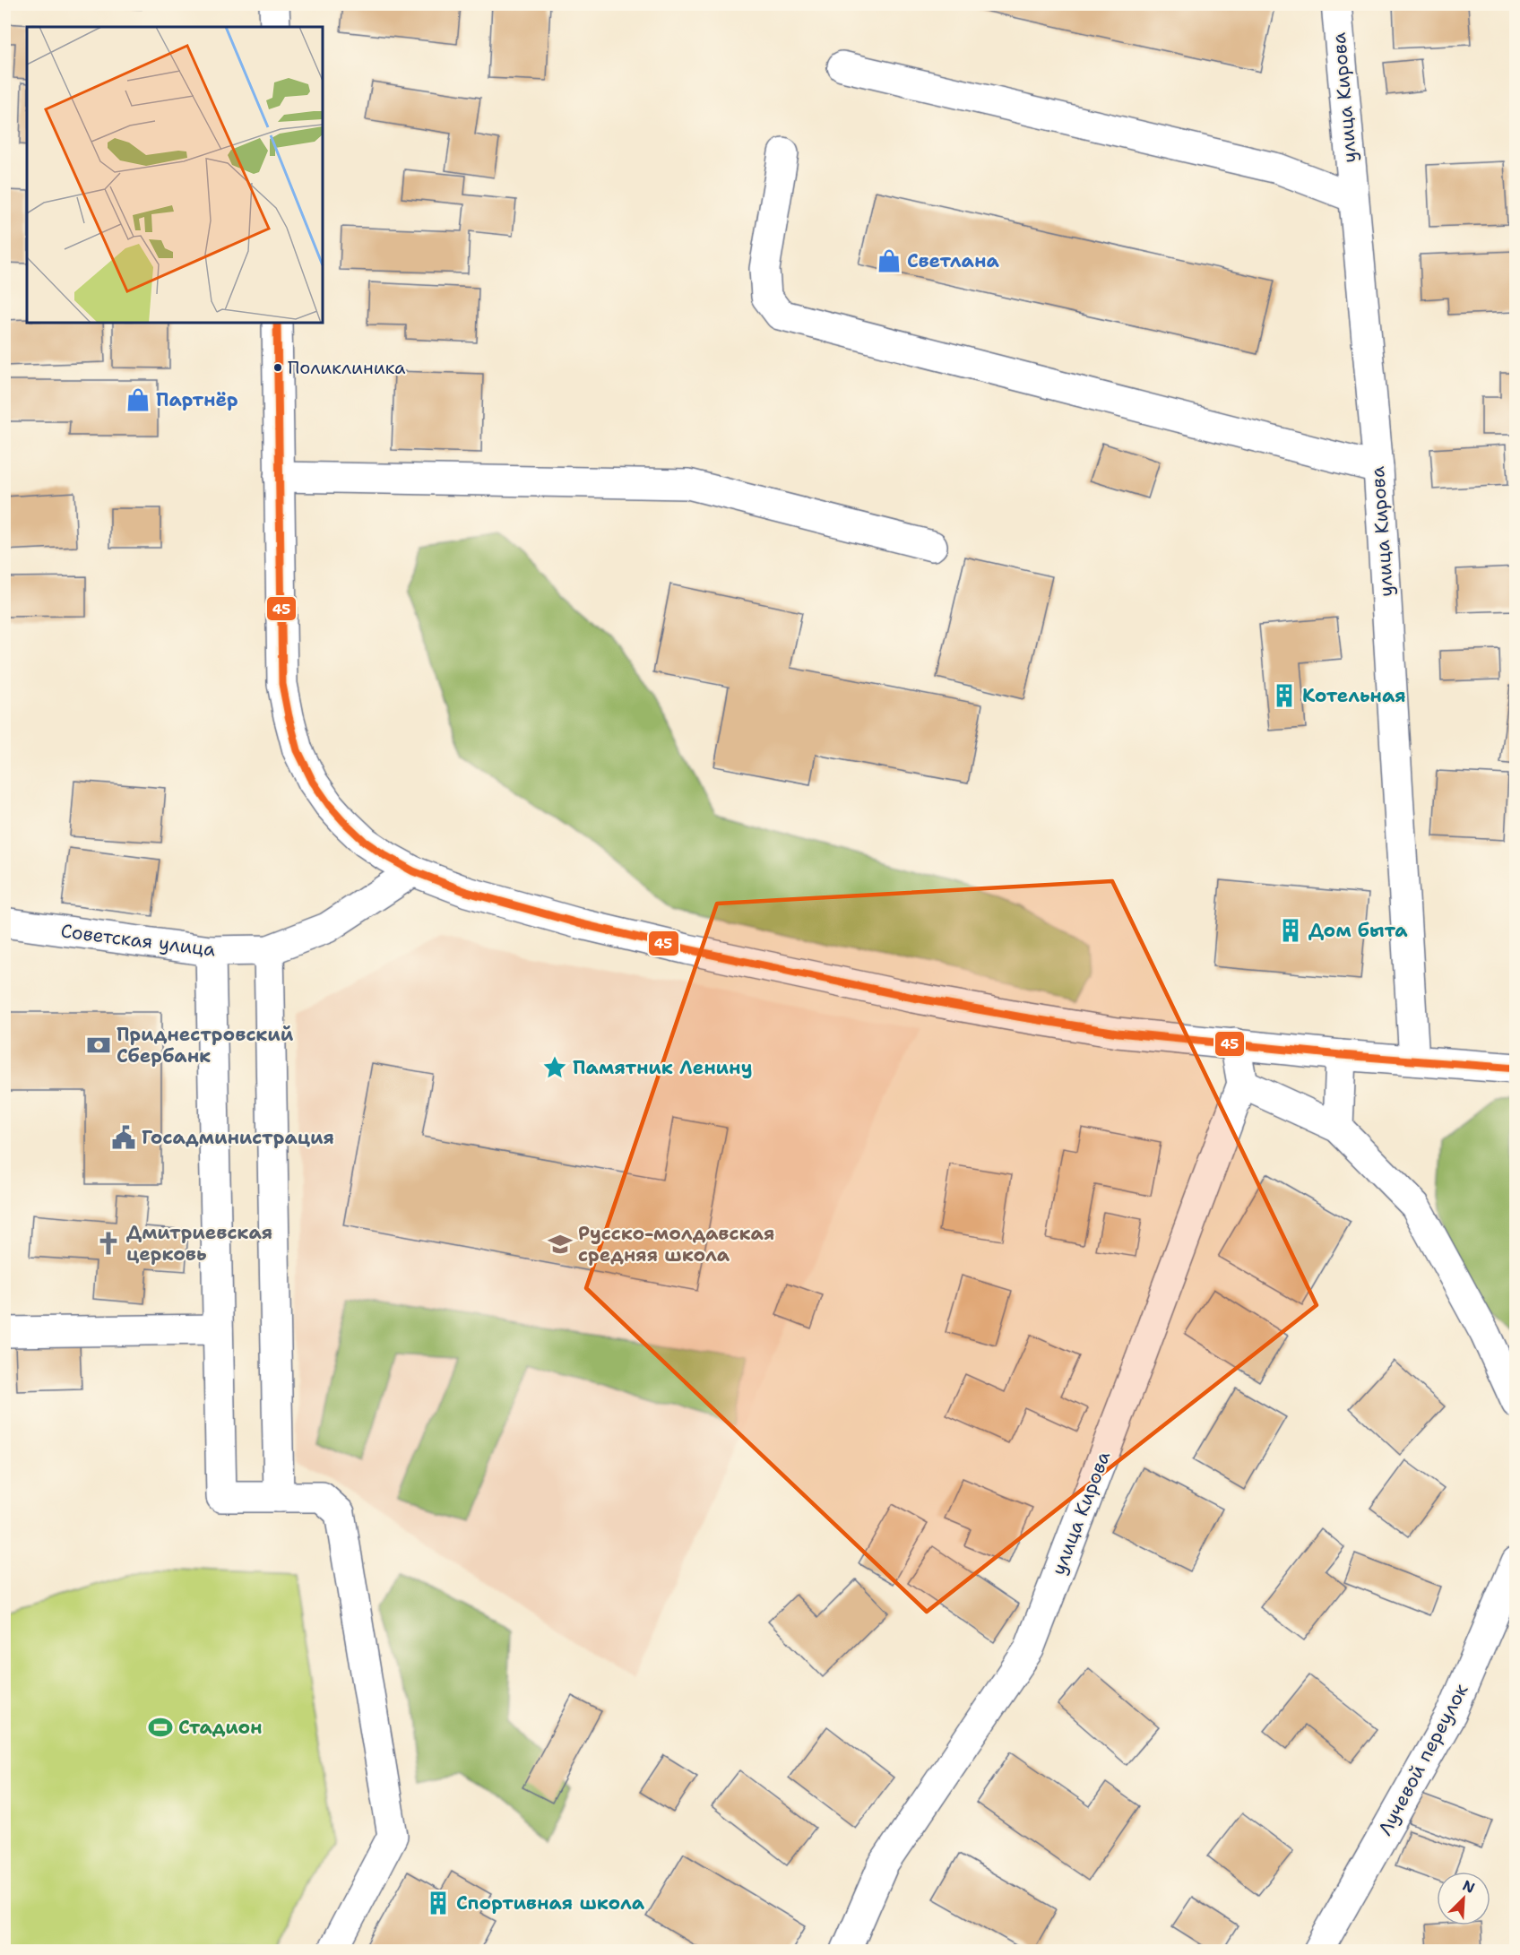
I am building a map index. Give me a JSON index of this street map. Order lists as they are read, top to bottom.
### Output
{
  "streets": {
    "street": ["улица Кирова", "Советская улица", "Лучевой переулок"]
  },
  "places": {
    "shop": ["Светлана", "Партнёр"],
    "other": ["Поликлиника"],
    "building": ["Котельная", "Дом быта", "Спортивная школа"],
    "bank": ["Приднестровский Сбербанк"],
    "place": ["Памятник Ленину"],
    "public building": ["Госадминистрация"],
    "church": ["Дмитриевская церковь"],
    "school or university": ["Русско-молдавская средняя школа"],
    "sports": ["Стадион"]
  },
  "lines": ["transit line 45"],
  "north": "top right"
}
